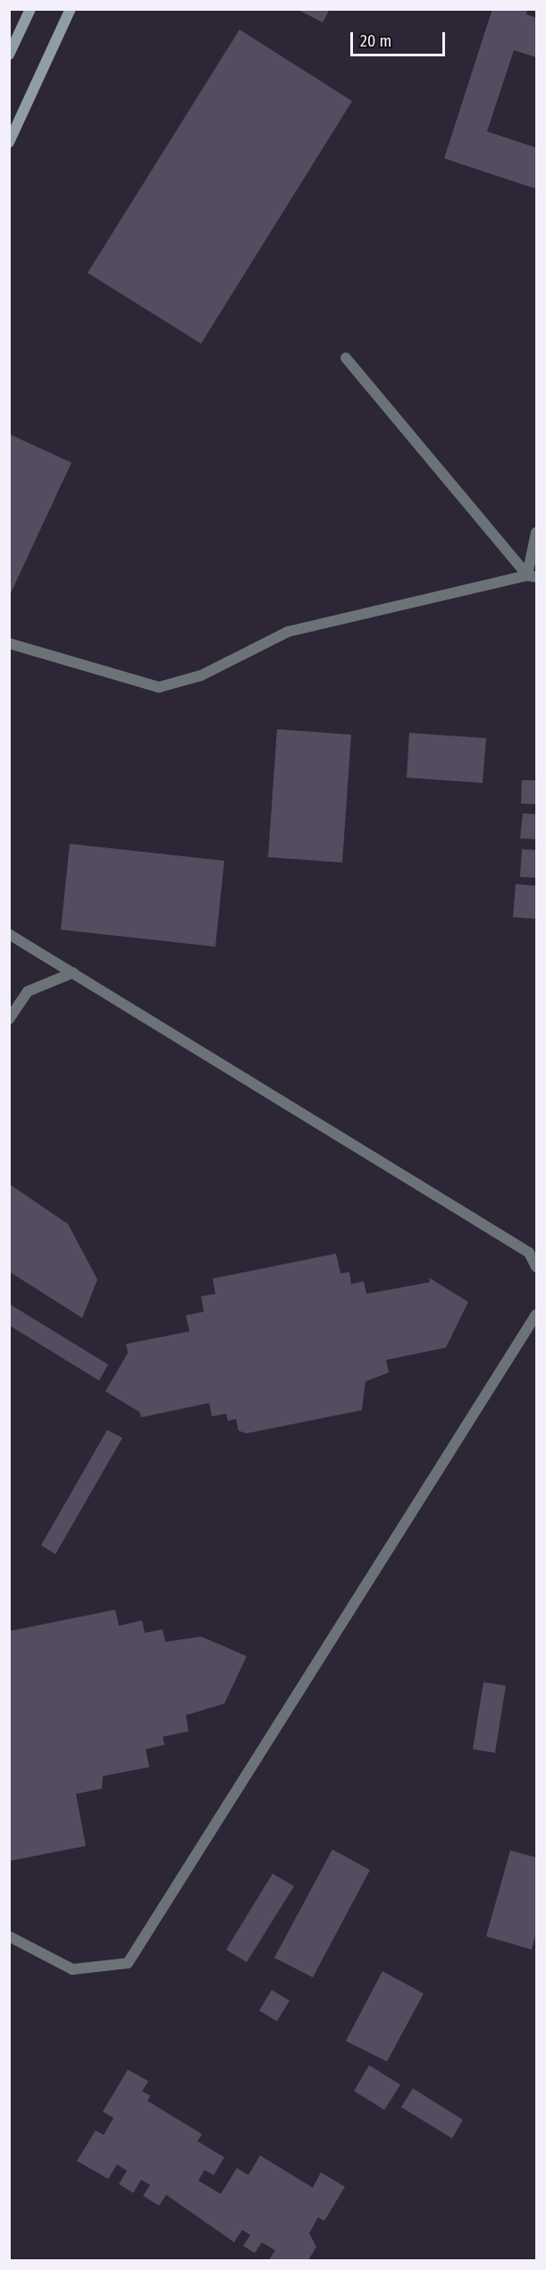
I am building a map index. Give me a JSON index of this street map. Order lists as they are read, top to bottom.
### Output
{
  "scale_bar": "20 m"
}
